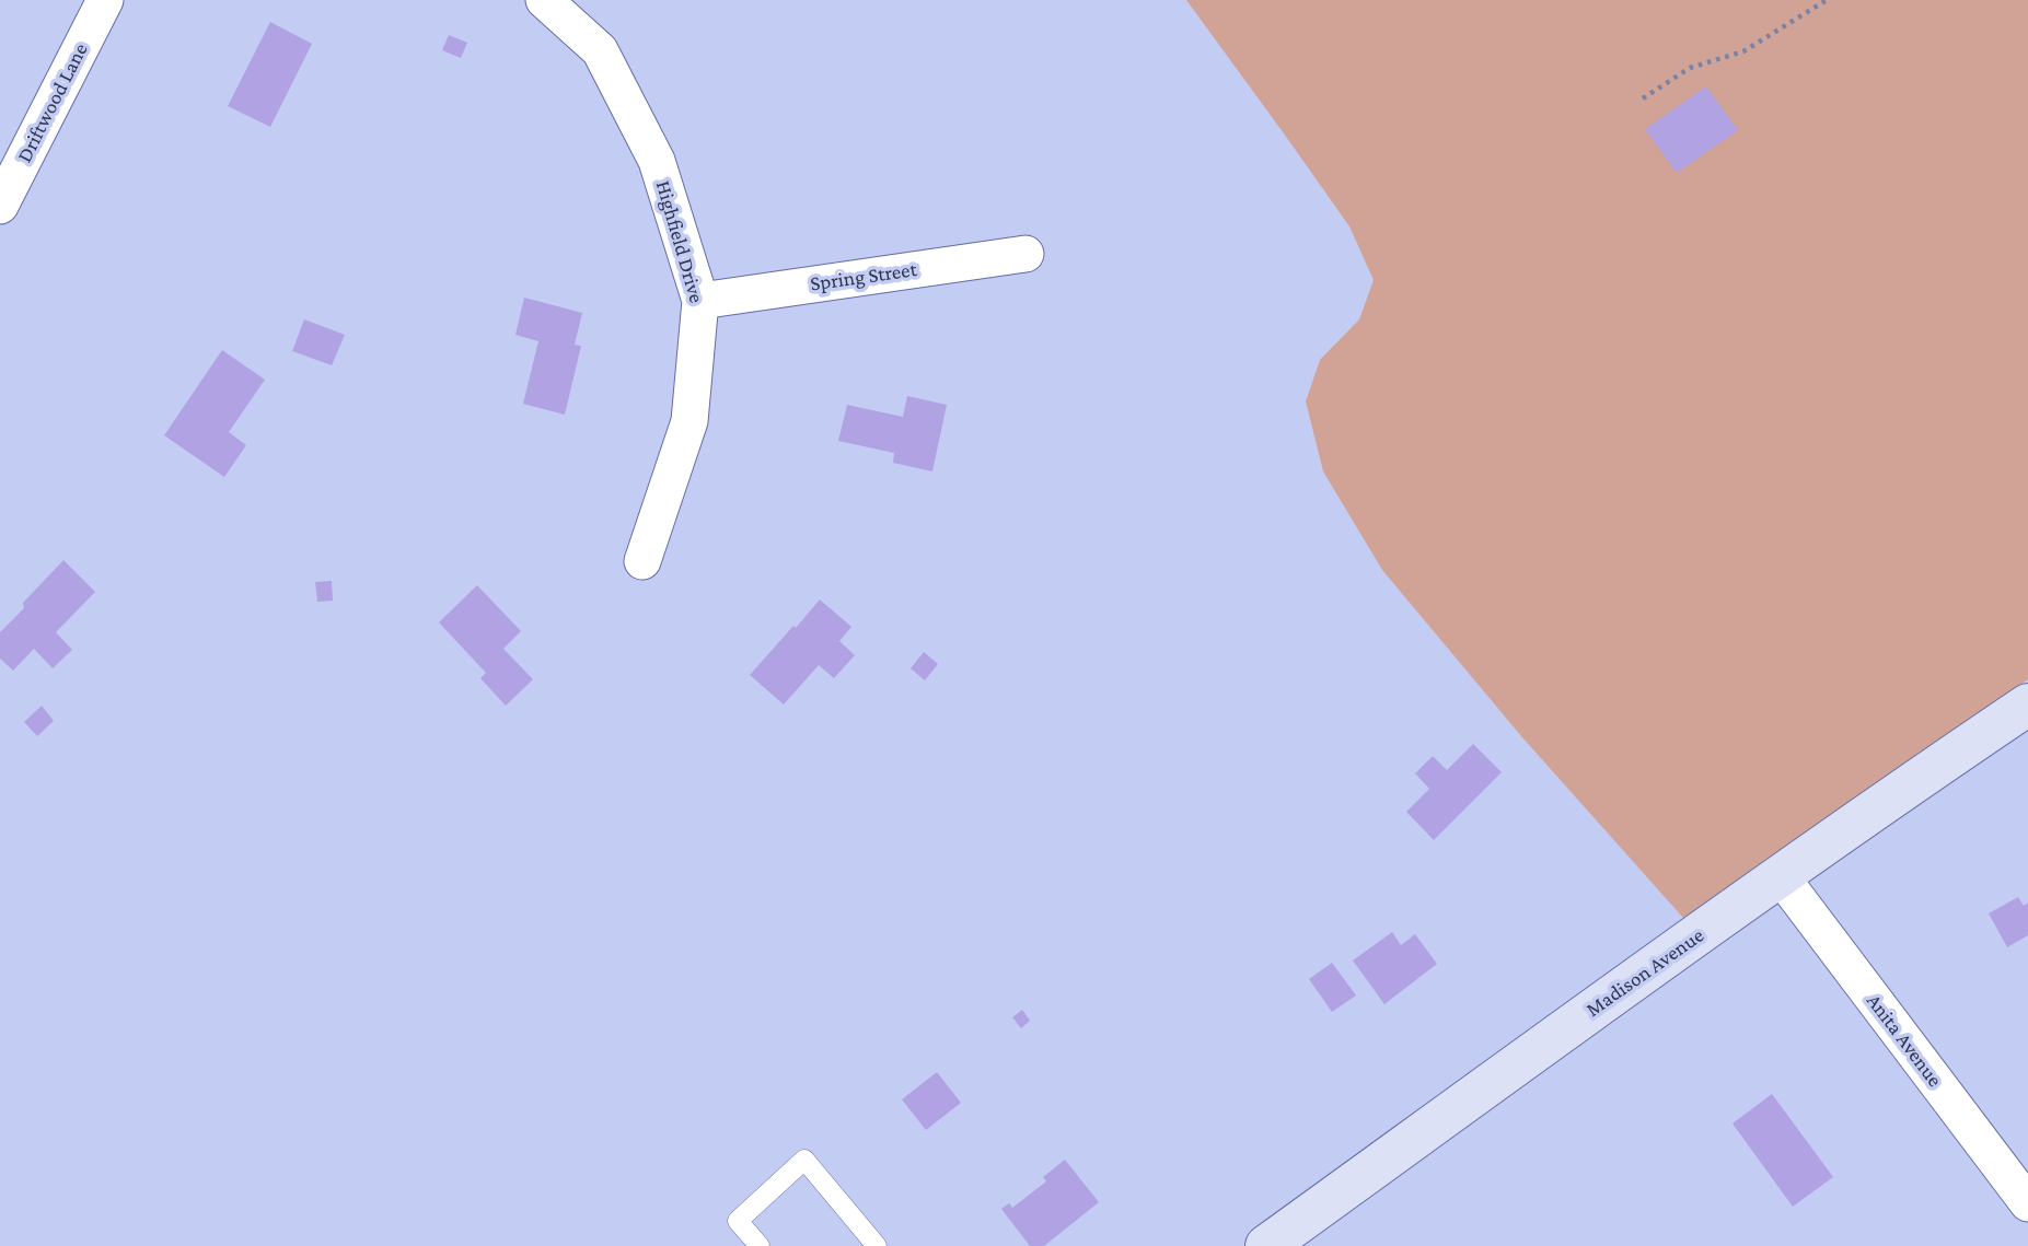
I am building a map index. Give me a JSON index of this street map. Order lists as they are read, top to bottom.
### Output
{
  "streets": {
    "street": [
      "Driftwood Lane",
      "Highfield Drive",
      "Spring Street",
      "Madison Avenue",
      "Anita Avenue"
    ]
  },
  "crossings": [
    ["Highfield Drive", "Spring Street"],
    ["Madison Avenue", "Anita Avenue"]
  ]
}
